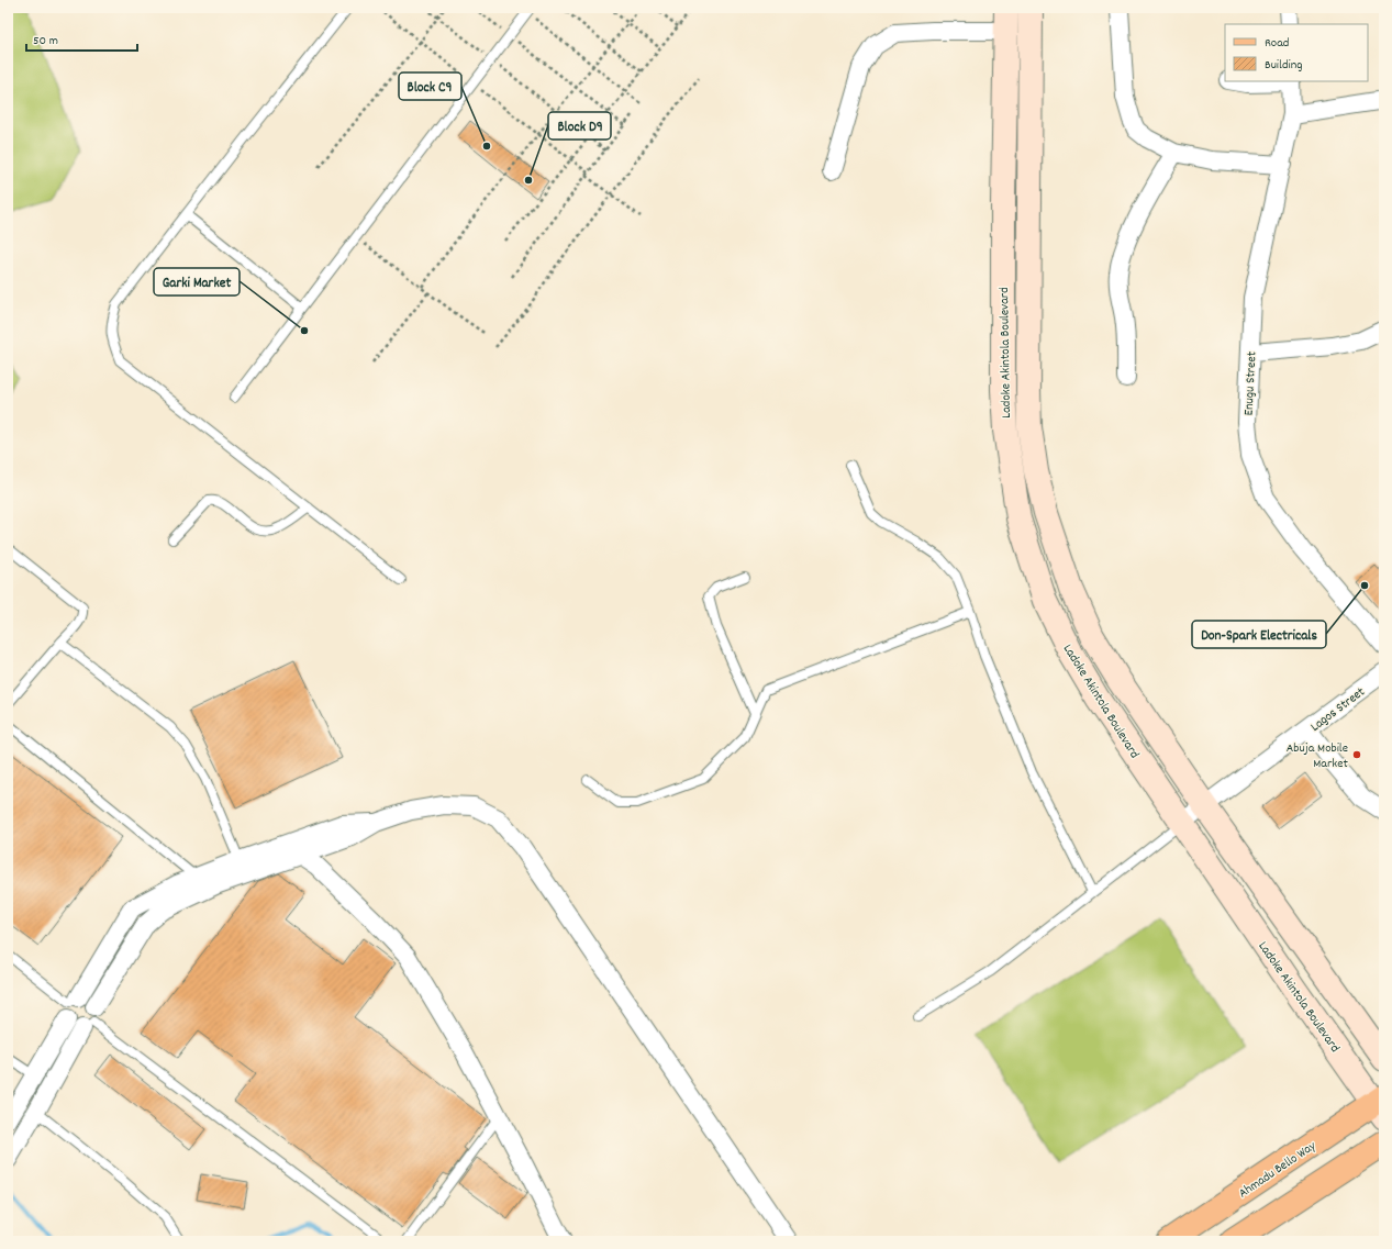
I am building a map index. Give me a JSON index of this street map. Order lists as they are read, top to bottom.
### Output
{
  "streets": {
    "main road": ["Ahmadu Bello Way"],
    "street": ["Ladoke Akintola Boulevard", "Enugu Street", "Lagos Street"]
  },
  "crossings": [
    ["Ladoke Akintola Boulevard", "Lagos Street"],
    ["Ladoke Akintola Boulevard", "Ahmadu Bello Way"]
  ],
  "places": [
    "Block C9",
    "Block D9",
    "Garki Market",
    "Don-Spark Electricals",
    "Abuja Mobile Market"
  ],
  "legend": ["Road", "Building"],
  "scale_bar": "50 m"
}
